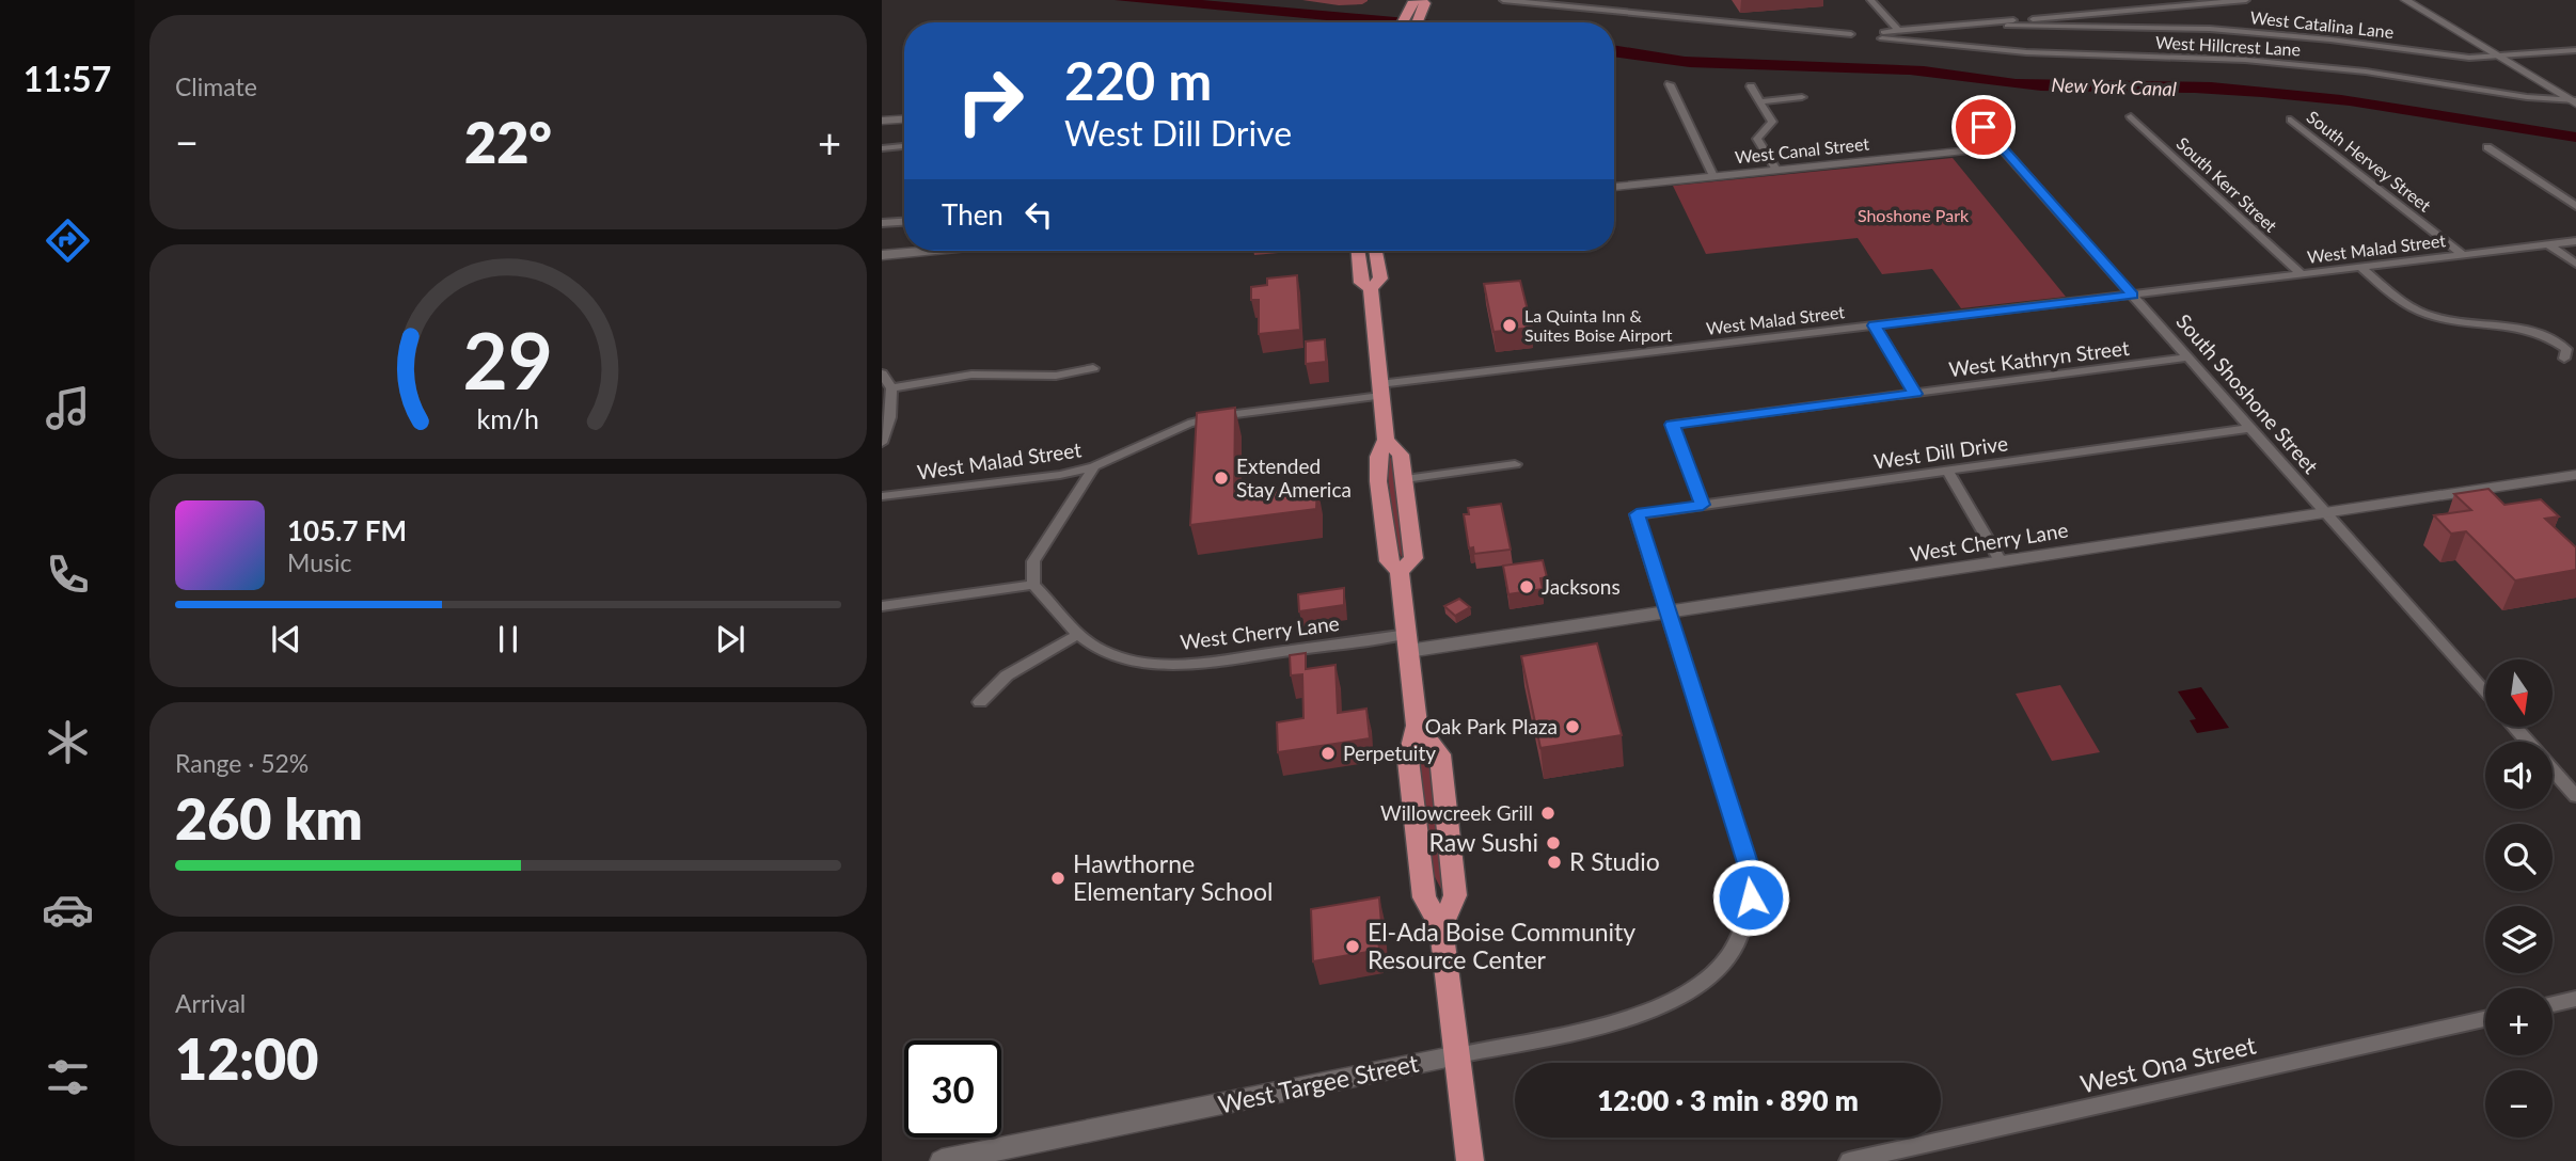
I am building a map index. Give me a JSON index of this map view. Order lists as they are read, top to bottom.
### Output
{
  "streets": {
    "street": [
      "West Catalina Lane",
      "West Hillcrest Lane",
      "West Canal Street",
      "South Hervey Street",
      "South Kerr Street",
      "West Malad Street",
      "West Kathryn Street",
      "South Shoshone Street",
      "West Dill Drive",
      "West Cherry Lane",
      "West Ona Street",
      "West Targee Street"
    ]
  },
  "crossings": [
    ["West Canal Street", "South Shoshone Street"],
    ["South Hervey Street", "West Malad Street"],
    ["South Kerr Street", "West Malad Street"],
    ["West Malad Street", "South Shoshone Street"],
    ["West Kathryn Street", "South Shoshone Street"],
    ["West Kathryn Street", "West Dill Drive"],
    ["South Shoshone Street", "West Dill Drive"],
    ["South Shoshone Street", "West Cherry Lane"],
    ["West Dill Drive", "West Cherry Lane"]
  ],
  "water": ["New York Canal"],
  "parks": ["Shoshone Park"],
  "places": [
    "La Quinta Inn & Suites Boise Airport",
    "Extended Stay America",
    "Jacksons",
    "Oak Park Plaza",
    "Perpetuity",
    "Willowcreek Grill",
    "Raw Sushi",
    "R Studio",
    "Hawthorne Elementary School",
    "El-Ada Boise Community Resource Center"
  ],
  "north": "bottom",
  "page": {
    "tabs": "11:57",
    "tile": [
      "Climate",
      ["Range · 52%", "260 km"],
      ["Arrival", "12:00"]
    ],
    "turn": ["220 m", "West Dill Drive"],
    "heat": ["−", "22°", "+"],
    "then": "Then",
    "song": ["105.7 FM", "Music"],
    "map_buttons": ["+", "−"],
    "limit": "30",
    "trip": "12:00 · 3 min · 890 m",
    "gauge": ["29", "km/h"]
  }
}
